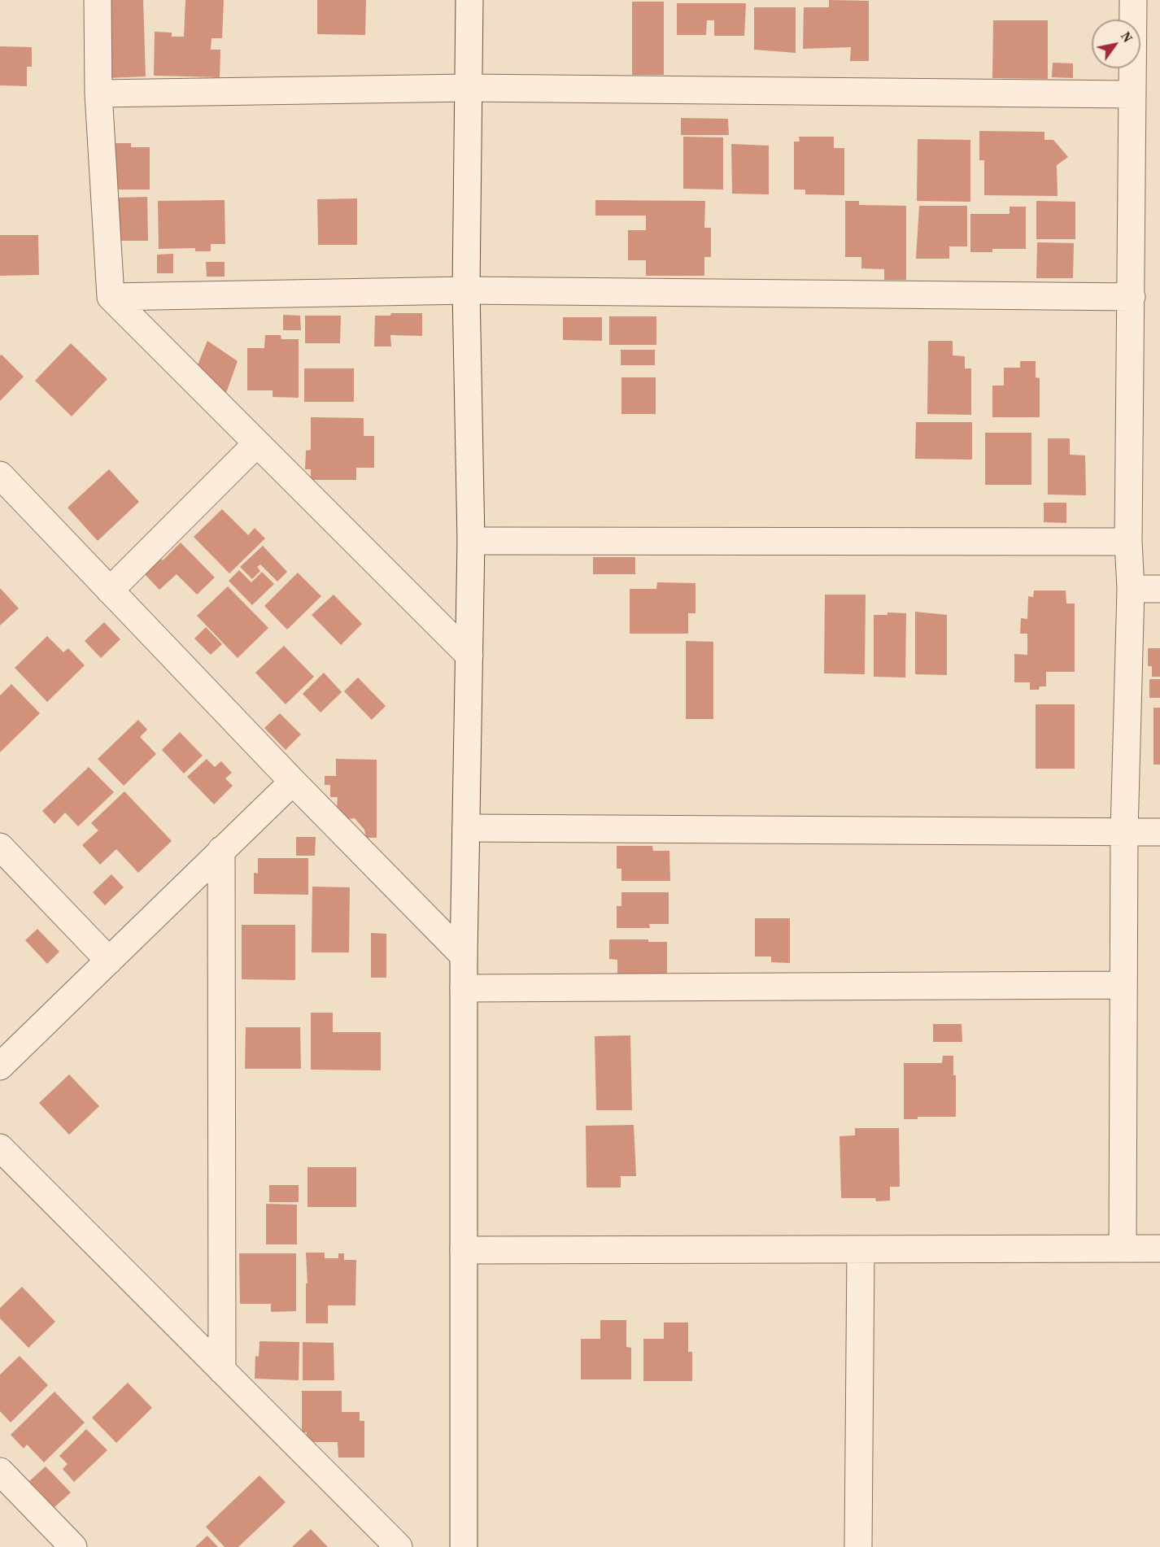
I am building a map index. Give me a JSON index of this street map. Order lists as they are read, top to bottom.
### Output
{
  "north": "top right"
}
